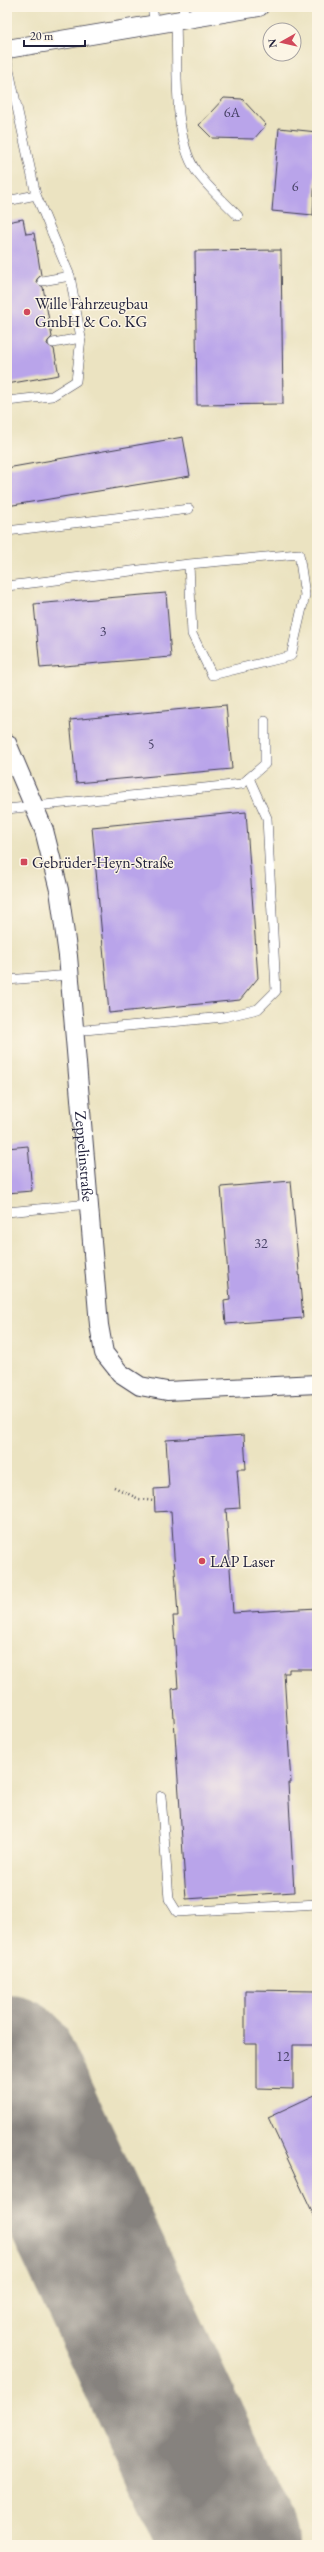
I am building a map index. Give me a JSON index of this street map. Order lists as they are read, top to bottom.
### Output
{
  "streets": {
    "street": ["Zeppelinstraße"]
  },
  "places": {
    "other": ["Wille Fahrzeugbau GmbH & Co. KG", "LAP Laser"],
    "transit": ["Gebrüder-Heyn-Straße"]
  },
  "house_numbers": [
    "6A",
    "6",
    "3",
    "5",
    "32",
    "12"
  ],
  "scale_bar": "20 m",
  "north": "left"
}
